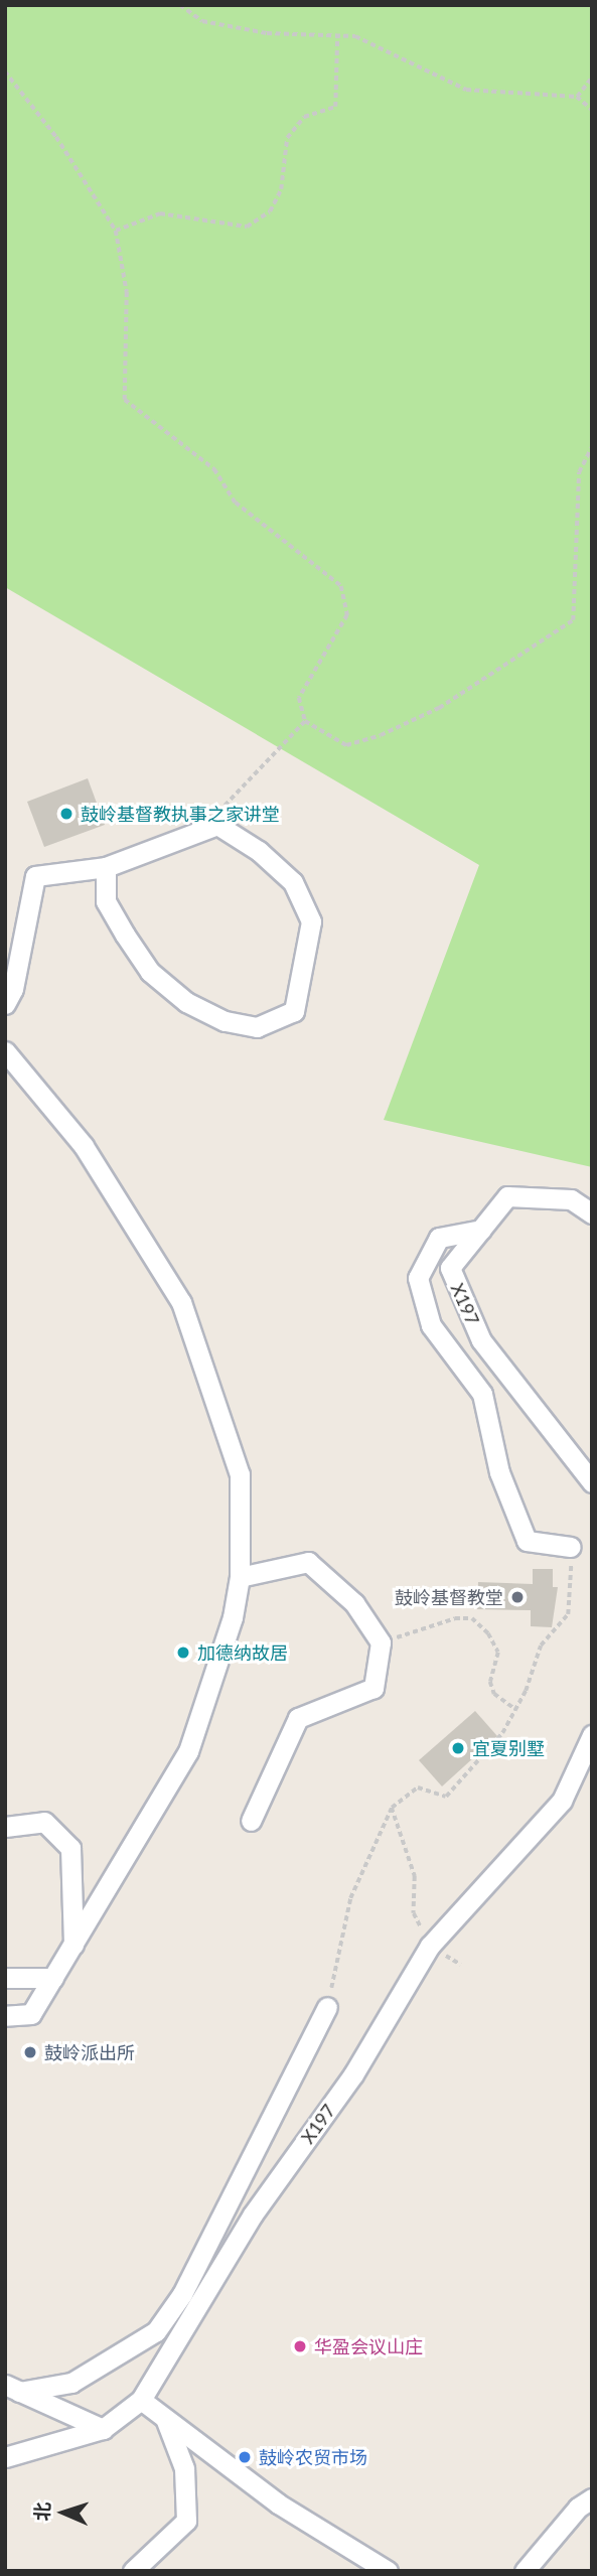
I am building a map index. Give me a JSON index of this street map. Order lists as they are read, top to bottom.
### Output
{
  "streets": {
    "street": ["X197"]
  },
  "places": [
    "鼓岭基督教执事之家讲堂",
    "鼓岭基督教堂",
    "加德纳故居",
    "宜夏别墅",
    "鼓岭派出所",
    "华盈会议山庄",
    "鼓岭农贸市场"
  ],
  "north": "left"
}
